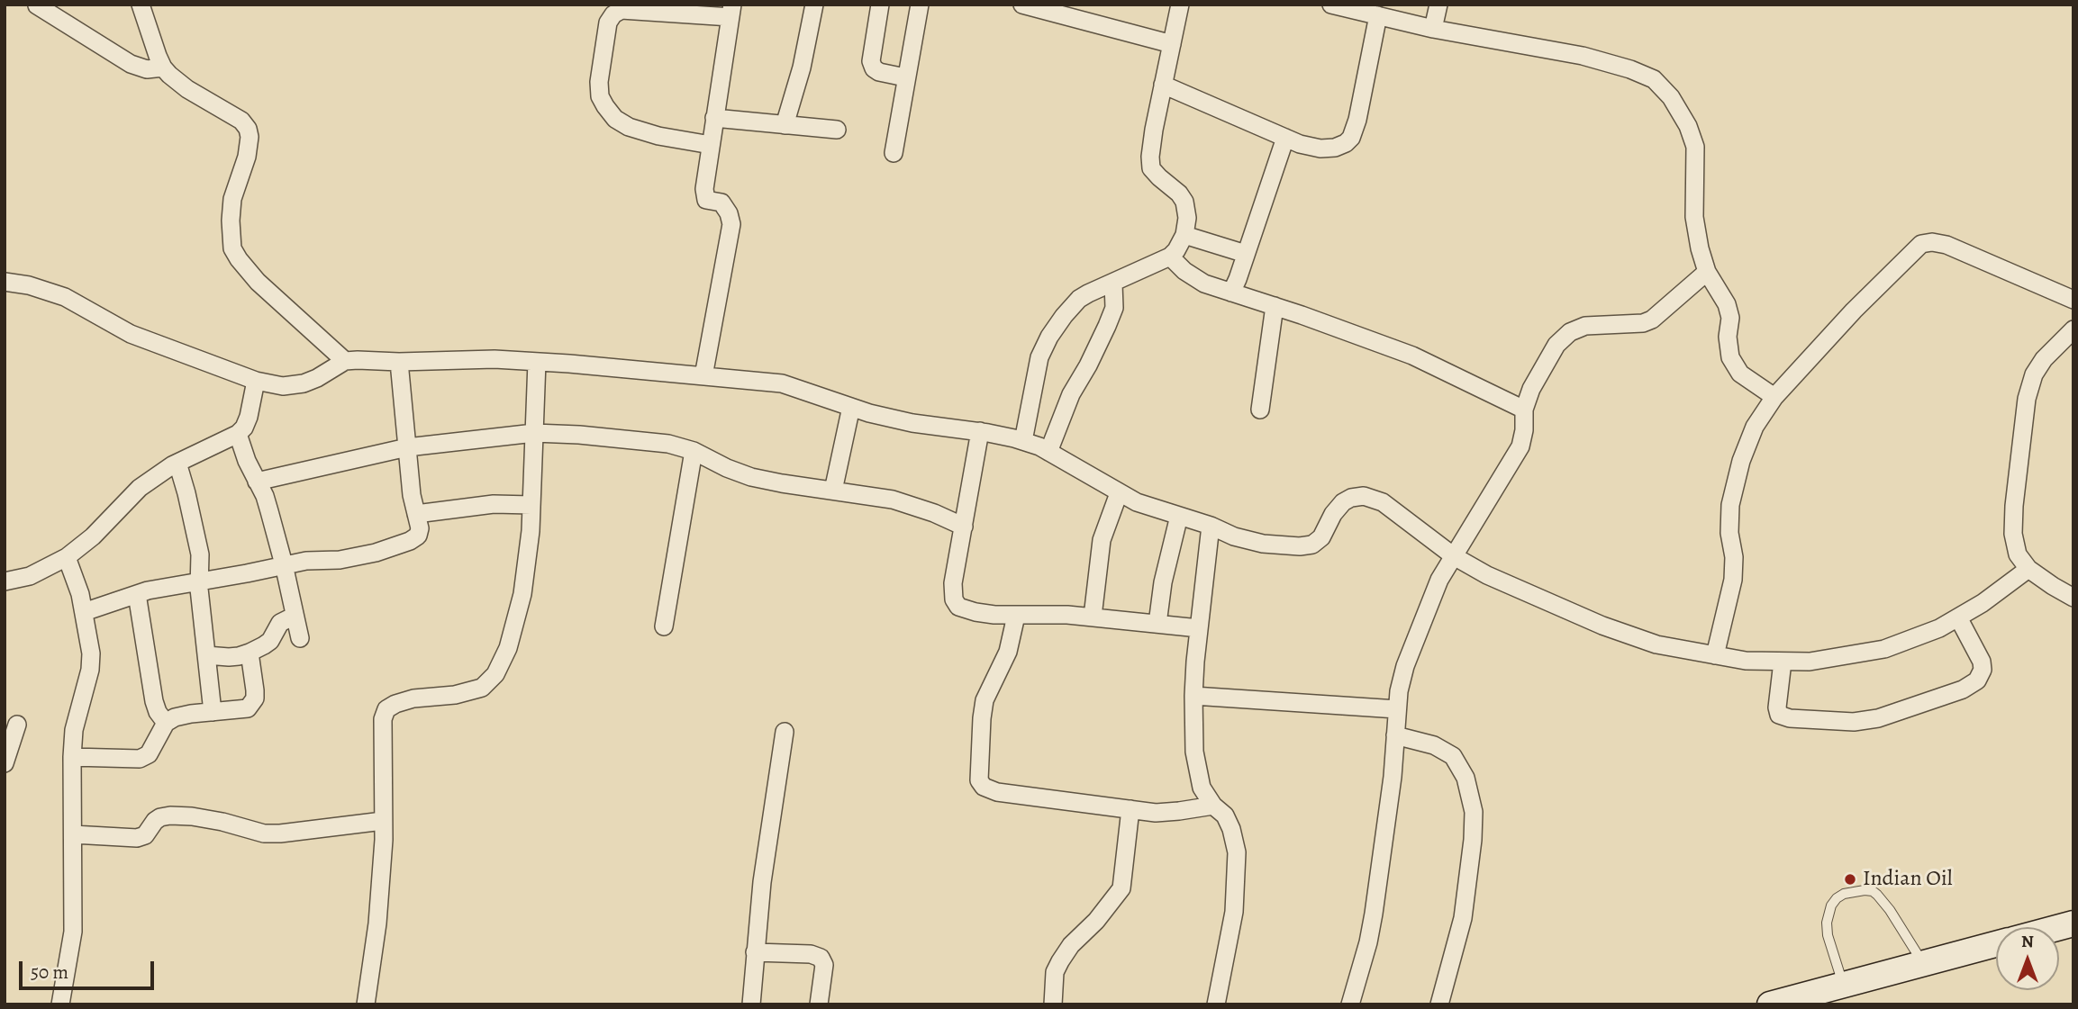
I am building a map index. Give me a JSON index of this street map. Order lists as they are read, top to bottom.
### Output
{
  "places": ["Indian Oil"],
  "scale_bar": "50 m",
  "north": "top"
}
